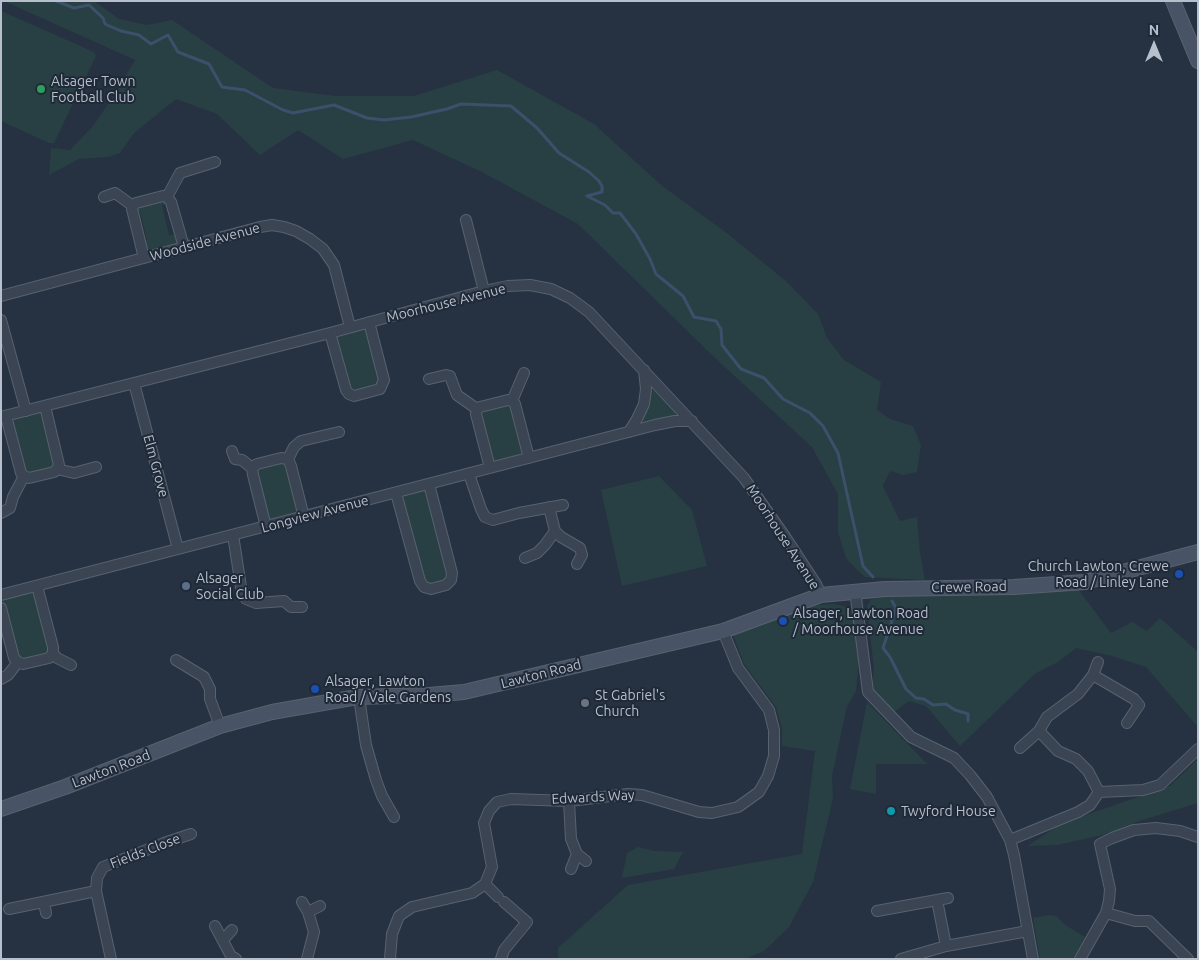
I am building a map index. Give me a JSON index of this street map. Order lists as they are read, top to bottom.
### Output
{
  "streets": {
    "main road": ["Crewe Road", "Lawton Road"],
    "street": [
      "Woodside Avenue",
      "Moorhouse Avenue",
      "Elm Grove",
      "Longview Avenue",
      "Edwards Way",
      "Fields Close"
    ]
  },
  "crossings": [
    ["Woodside Avenue", "Moorhouse Avenue"],
    ["Moorhouse Avenue", "Elm Grove"],
    ["Moorhouse Avenue", "Longview Avenue"],
    ["Moorhouse Avenue", "Lawton Road"],
    ["Elm Grove", "Longview Avenue"],
    ["Crewe Road", "Lawton Road"],
    ["Lawton Road", "Edwards Way"]
  ],
  "places": [
    "Alsager Town Football Club",
    "Church Lawton, Crewe Road / Linley Lane",
    "Alsager Social Club",
    "Alsager, Lawton Road / Moorhouse Avenue",
    "Alsager, Lawton Road / Vale Gardens",
    "St Gabriel's Church",
    "Twyford House"
  ],
  "north": "top"
}
